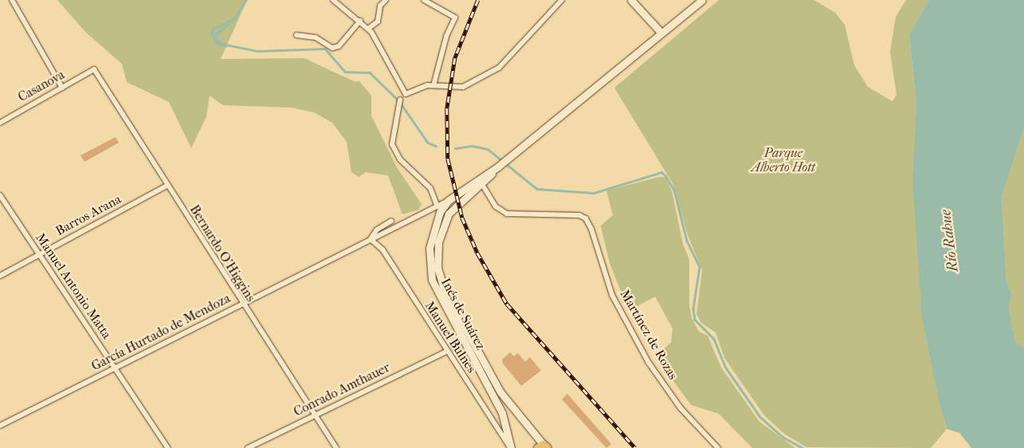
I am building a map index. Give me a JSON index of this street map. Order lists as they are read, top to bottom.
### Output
{
  "streets": {
    "main road": ["Inés de Suárez"],
    "street": [
      "Casanova",
      "Barros Arana",
      "Bernardo O'Higgins",
      "Manuel Antonio Matta",
      "García Hurtado de Mendoza",
      "Martínez de Rozas",
      "Manuel Bulnes",
      "Conrado Amthauer"
    ]
  },
  "crossings": [
    ["Casanova", "Bernardo O'Higgins"],
    ["Barros Arana", "Bernardo O'Higgins"],
    ["Barros Arana", "Manuel Antonio Matta"],
    ["Bernardo O'Higgins", "García Hurtado de Mendoza"],
    ["Bernardo O'Higgins", "Conrado Amthauer"],
    ["Manuel Antonio Matta", "García Hurtado de Mendoza"],
    ["Inés de Suárez", "Martínez de Rozas"],
    ["Inés de Suárez", "Manuel Bulnes"],
    ["García Hurtado de Mendoza", "Manuel Bulnes"],
    ["Manuel Bulnes", "Conrado Amthauer"]
  ],
  "water": ["Río Rahue"],
  "parks": ["Parque Alberto Hott"]
}
